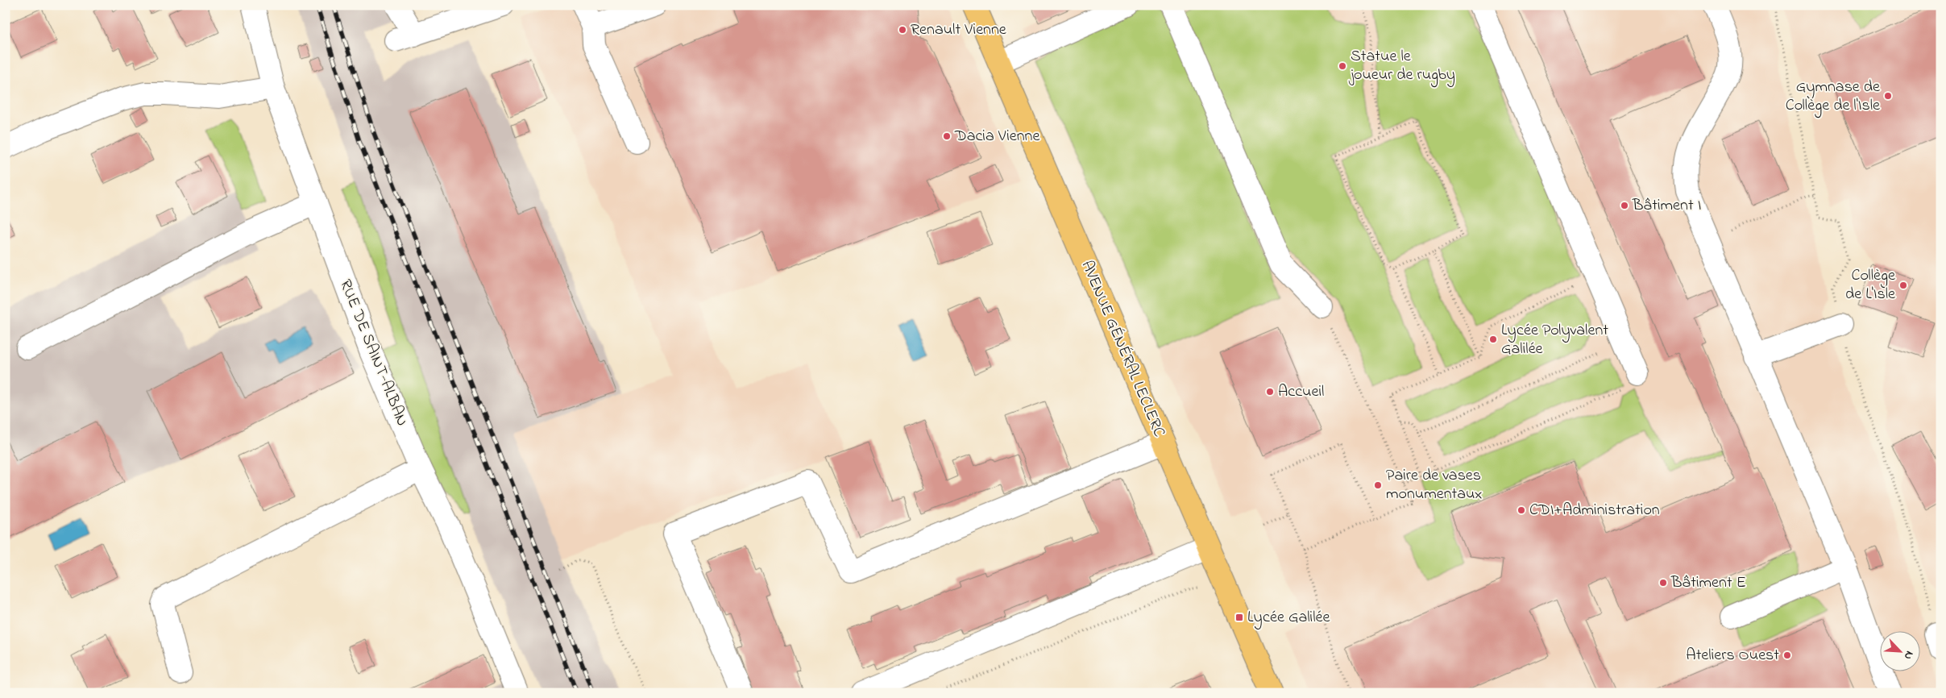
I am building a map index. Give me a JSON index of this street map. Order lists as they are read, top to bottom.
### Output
{
  "streets": {
    "main road": ["AVENUE GÉNÉRAL LECLERC"],
    "street": ["RUE DE SAINT-ALBAN"]
  },
  "places": {
    "other": [
      "Renault Vienne",
      "Statue le joueur de rugby",
      "Gymnase de Collège de l'Isle",
      "Dacia Vienne",
      "Bâtiment I",
      "Collège de L'Isle",
      "Lycée Polyvalent Galilée",
      "Accueil",
      "Paire de vases monumentaux",
      "CDI+Administration",
      "Bâtiment E",
      "Ateliers Ouest"
    ],
    "transit": ["Lycée Galilée"]
  },
  "north": "bottom right"
}
